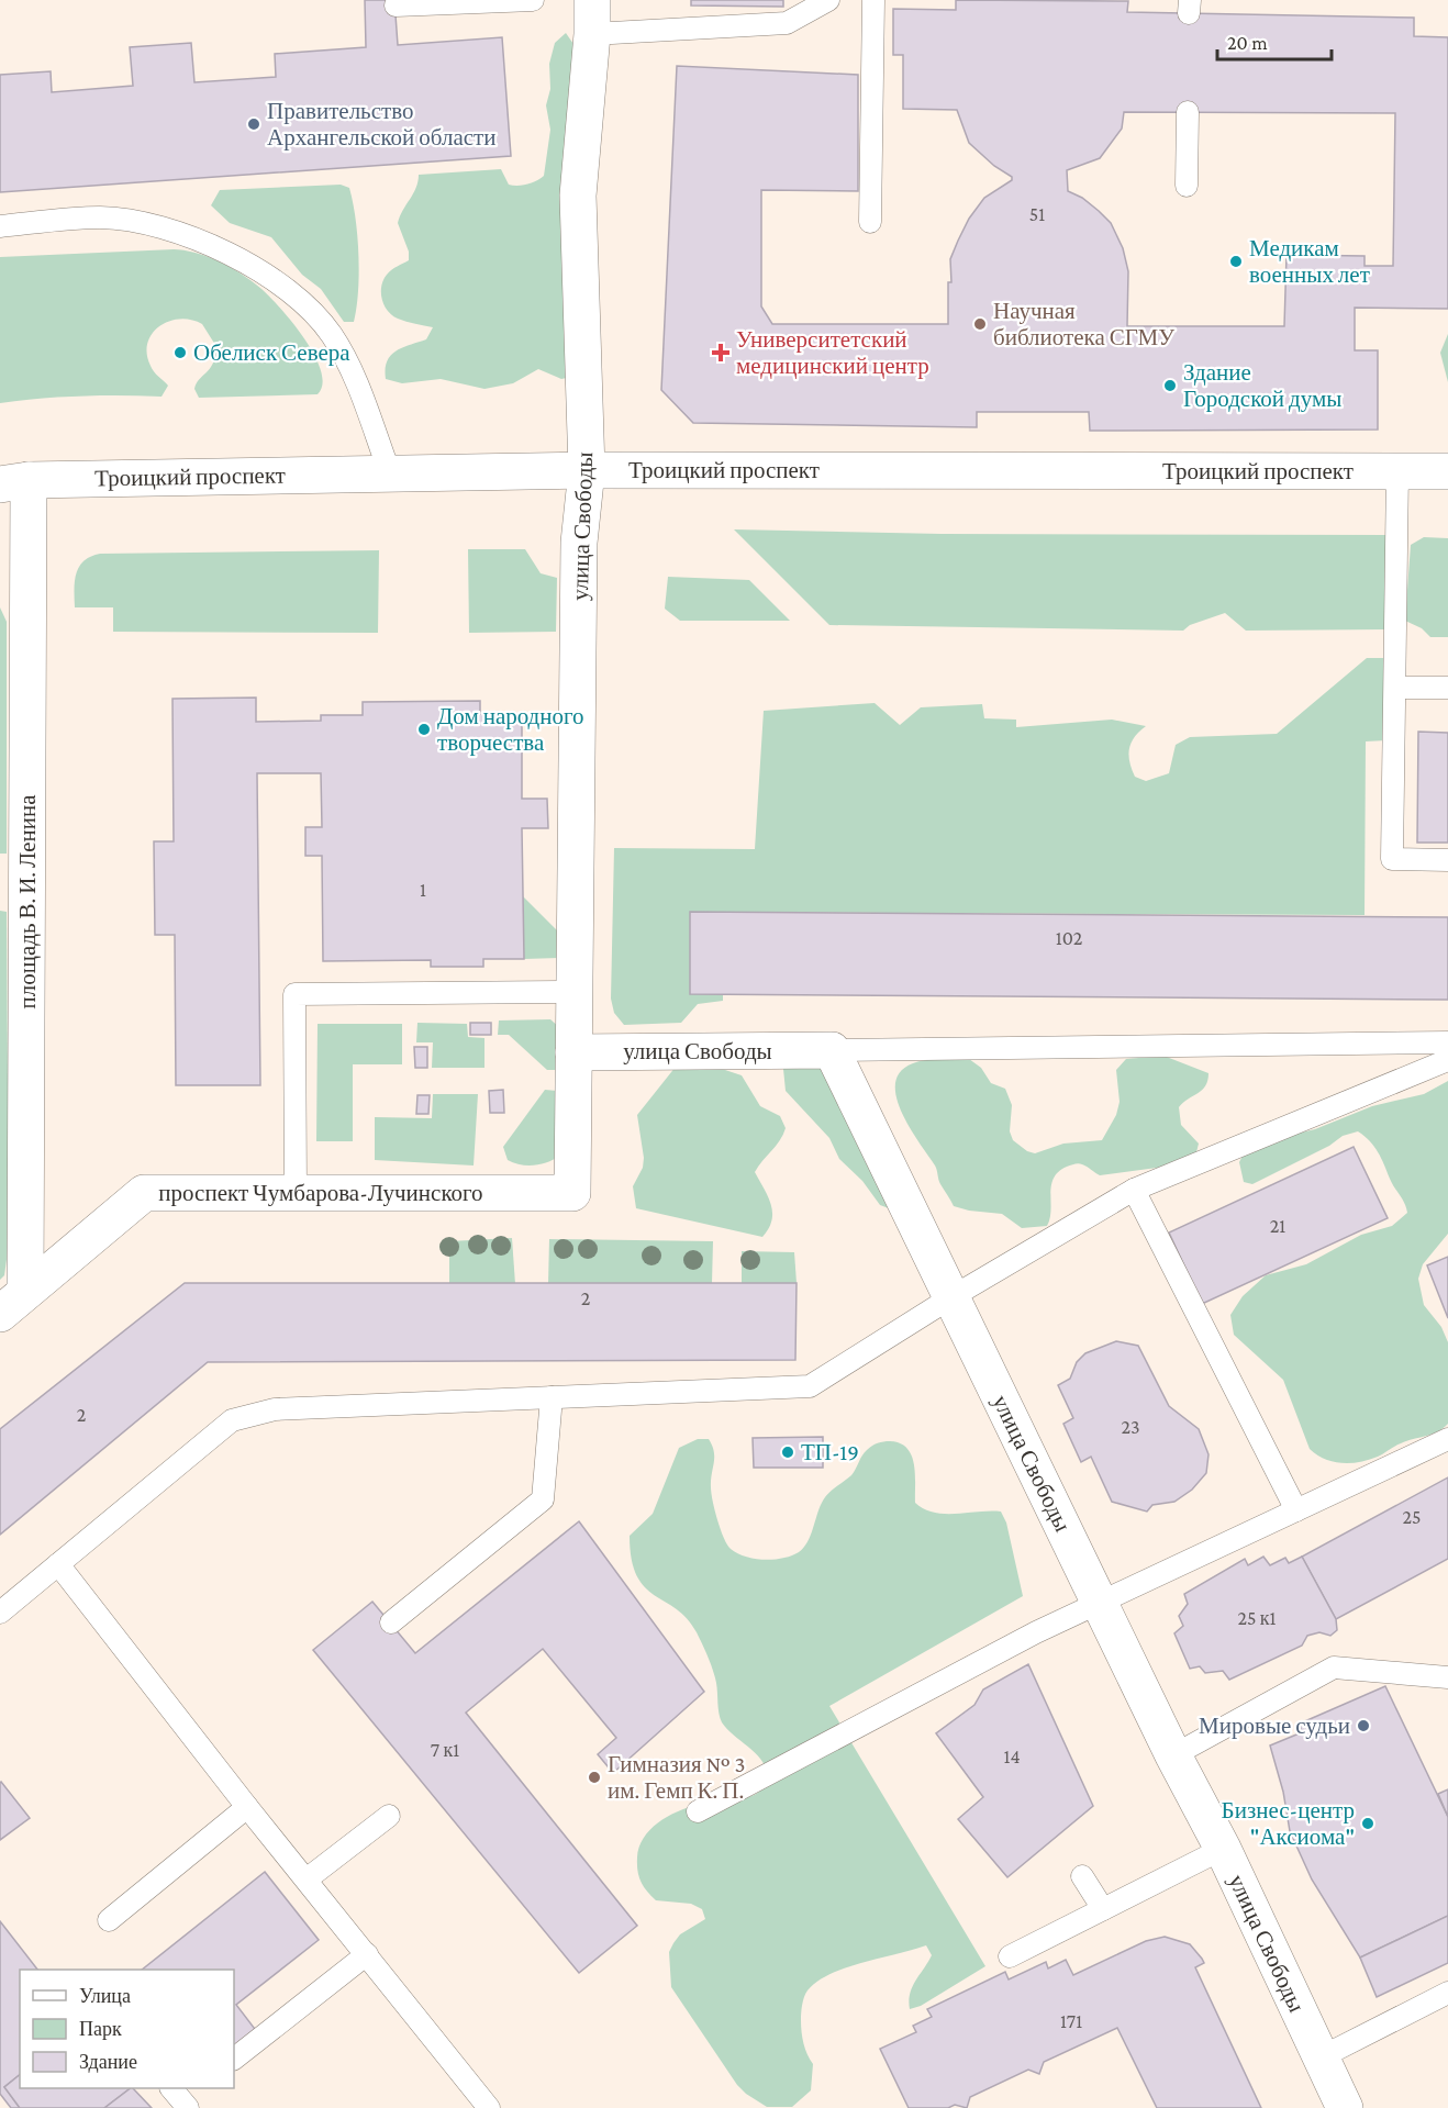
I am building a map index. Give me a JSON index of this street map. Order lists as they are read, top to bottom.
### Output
{
  "streets": {
    "street": [
      "Троицкий проспект",
      "улица Свободы",
      "площадь В. И. Ленина",
      "проспект Чумбарова-Лучинского"
    ]
  },
  "crossings": [
    ["Троицкий проспект", "улица Свободы"],
    ["Троицкий проспект", "площадь В. И. Ленина"],
    ["улица Свободы", "проспект Чумбарова-Лучинского"],
    ["площадь В. И. Ленина", "проспект Чумбарова-Лучинского"]
  ],
  "places": {
    "other": [
      "Правительство Архангельской области",
      "Медикам военных лет",
      "Научная библиотека СГМУ",
      "Обелиск Севера",
      "Здание Городской думы",
      "Дом народного творчества",
      "ТП-19",
      "Мировые судьи",
      "Гимназия № 3 им. Гемп К. П.",
      "Бизнес-центр \"Аксиома\""
    ],
    "health": ["Университетский медицинский центр"]
  },
  "house_numbers": [
    "51",
    "1",
    "102",
    "21",
    "2",
    "2",
    "23",
    "25",
    "25 к1",
    "7 к1",
    "14",
    "171"
  ],
  "legend": ["Улица", "Парк", "Здание"],
  "scale_bar": "20 m"
}
